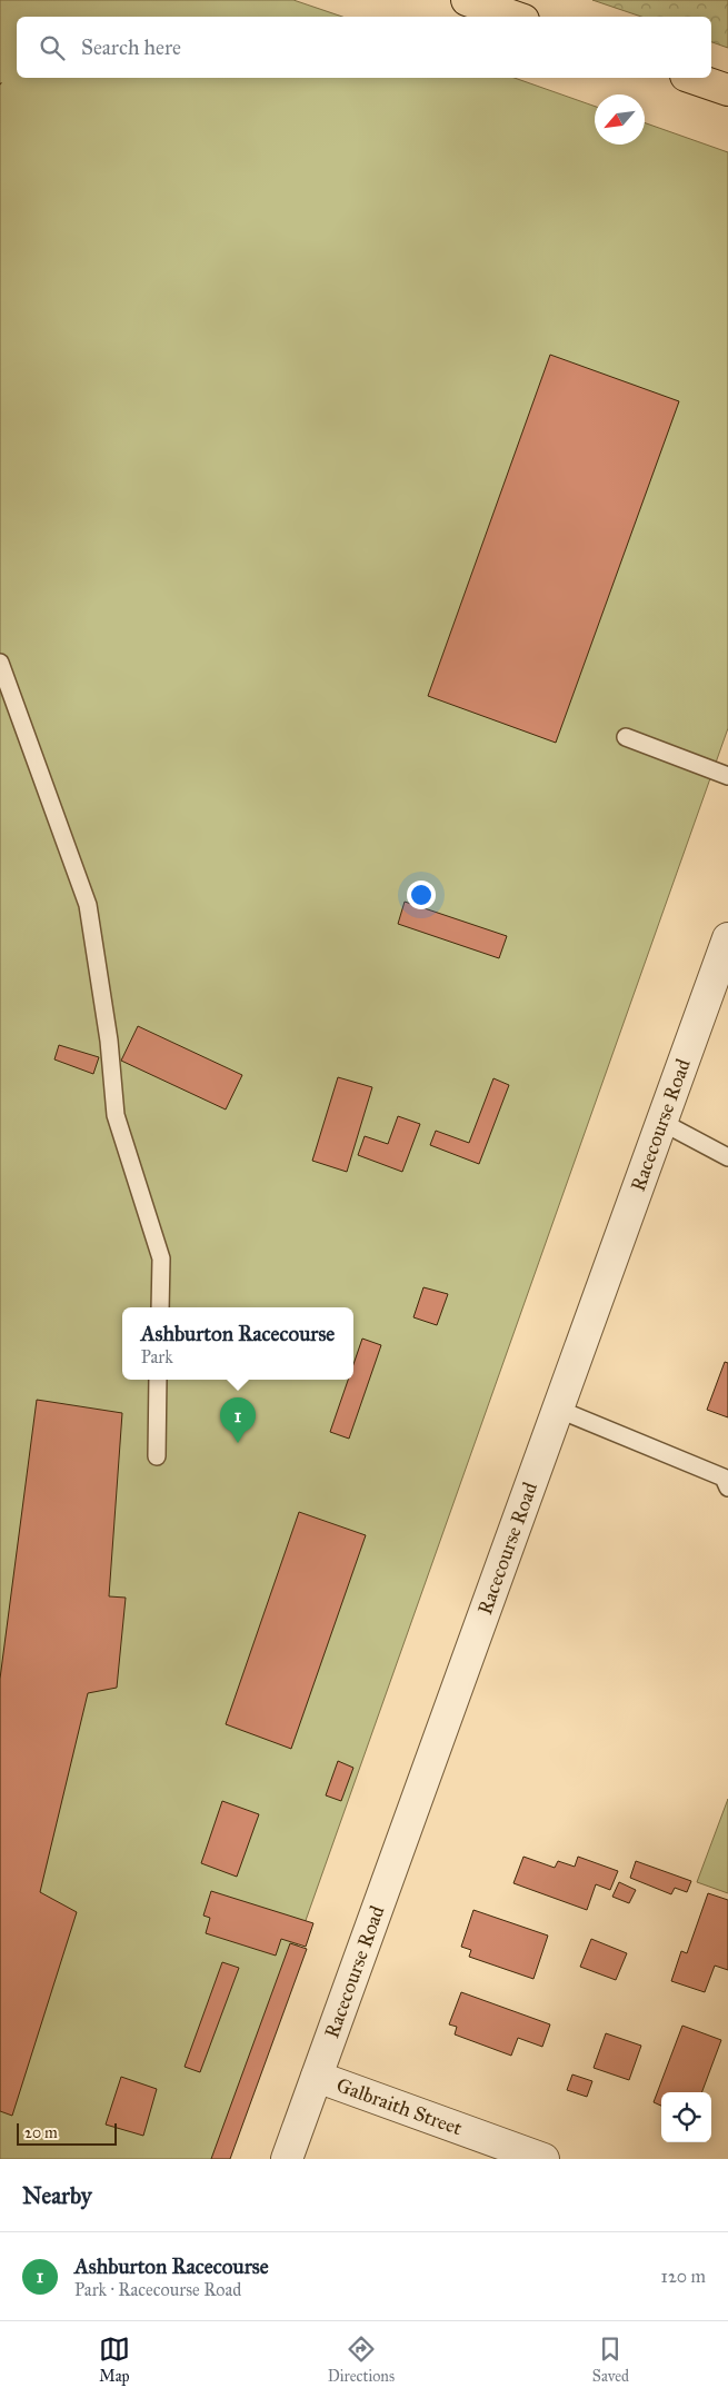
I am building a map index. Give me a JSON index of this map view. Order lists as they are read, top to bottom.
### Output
{
  "streets": {
    "street": ["Racecourse Road", "Galbraith Street"]
  },
  "crossings": [
    ["Racecourse Road", "Galbraith Street"]
  ],
  "scale_bar": "20 m",
  "north": "bottom left",
  "page": {
    "search": "Search here",
    "popup": ["Ashburton Racecourse", "Park"],
    "pins": "1",
    "scale": "20 m",
    "heading": "Nearby",
    "list": [
      {
        "mark": "1",
        "name": "Ashburton Racecourse",
        "note": "Park · Racecourse Road",
        "value": "120 m"
      }
    ],
    "nav": ["Map", "Directions", "Saved"]
  }
}
